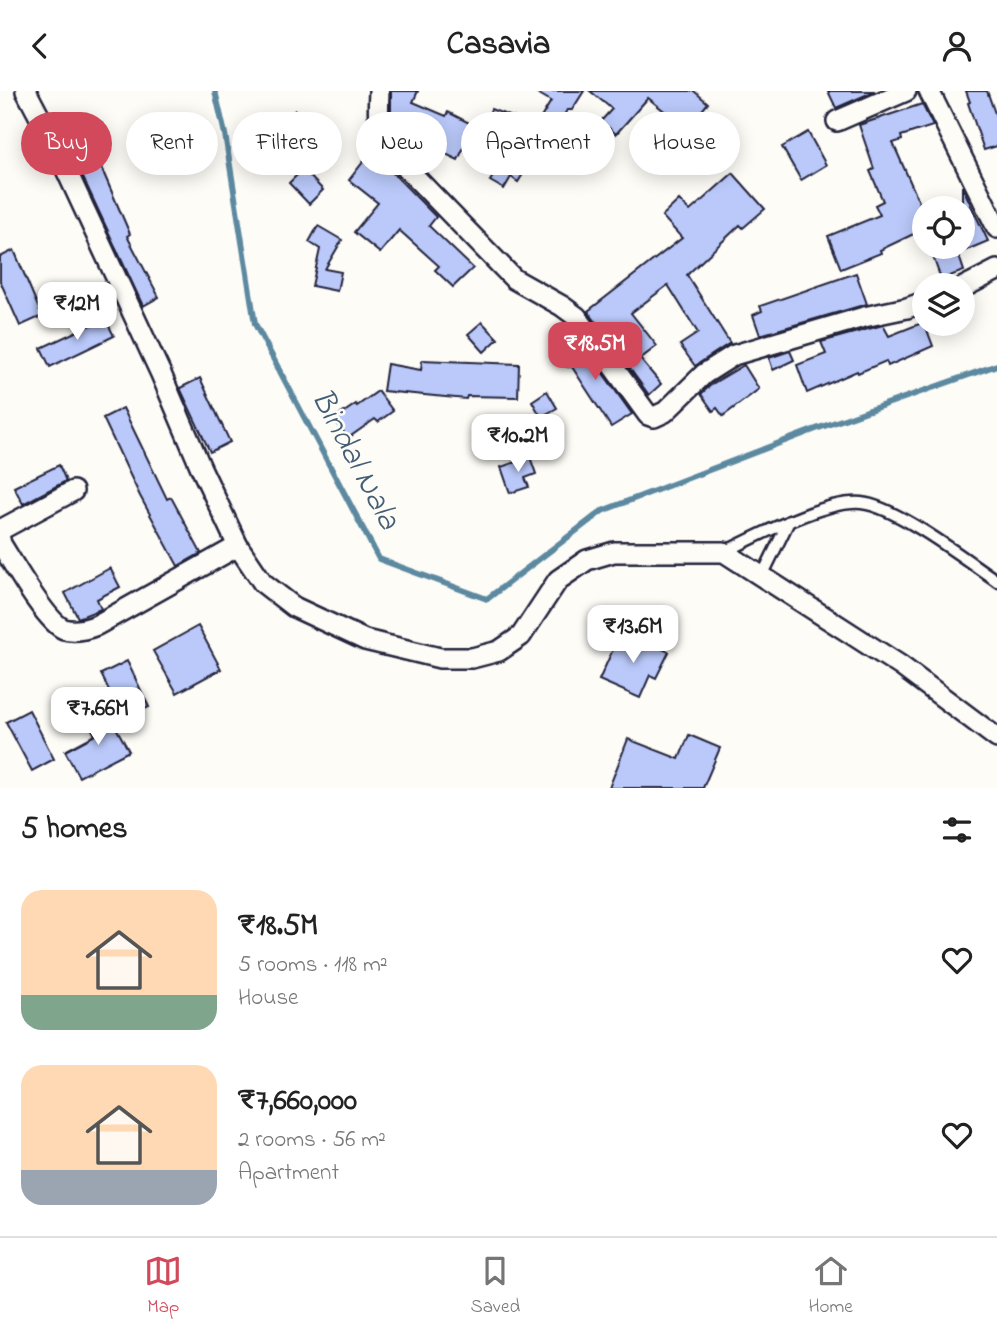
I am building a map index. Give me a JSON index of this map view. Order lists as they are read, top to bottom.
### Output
{
  "water": ["Bindal Nala"],
  "page": {
    "header": "Casavia",
    "chip": [
      "Buy",
      "Rent",
      "Filters",
      "New",
      "Apartment",
      "House"
    ],
    "price": [
      "₹12M",
      "₹18.5M",
      "₹10.2M",
      "₹13.6M",
      "₹7.66M"
    ],
    "heading": "5 homes",
    "list": [
      {
        "name": "₹18.5M",
        "note": "5 rooms · 118 m² · House"
      },
      {
        "name": "₹7,660,000",
        "note": "2 rooms · 56 m² · Apartment"
      }
    ],
    "tabs": ["Map", "Saved", "Home"]
  }
}
